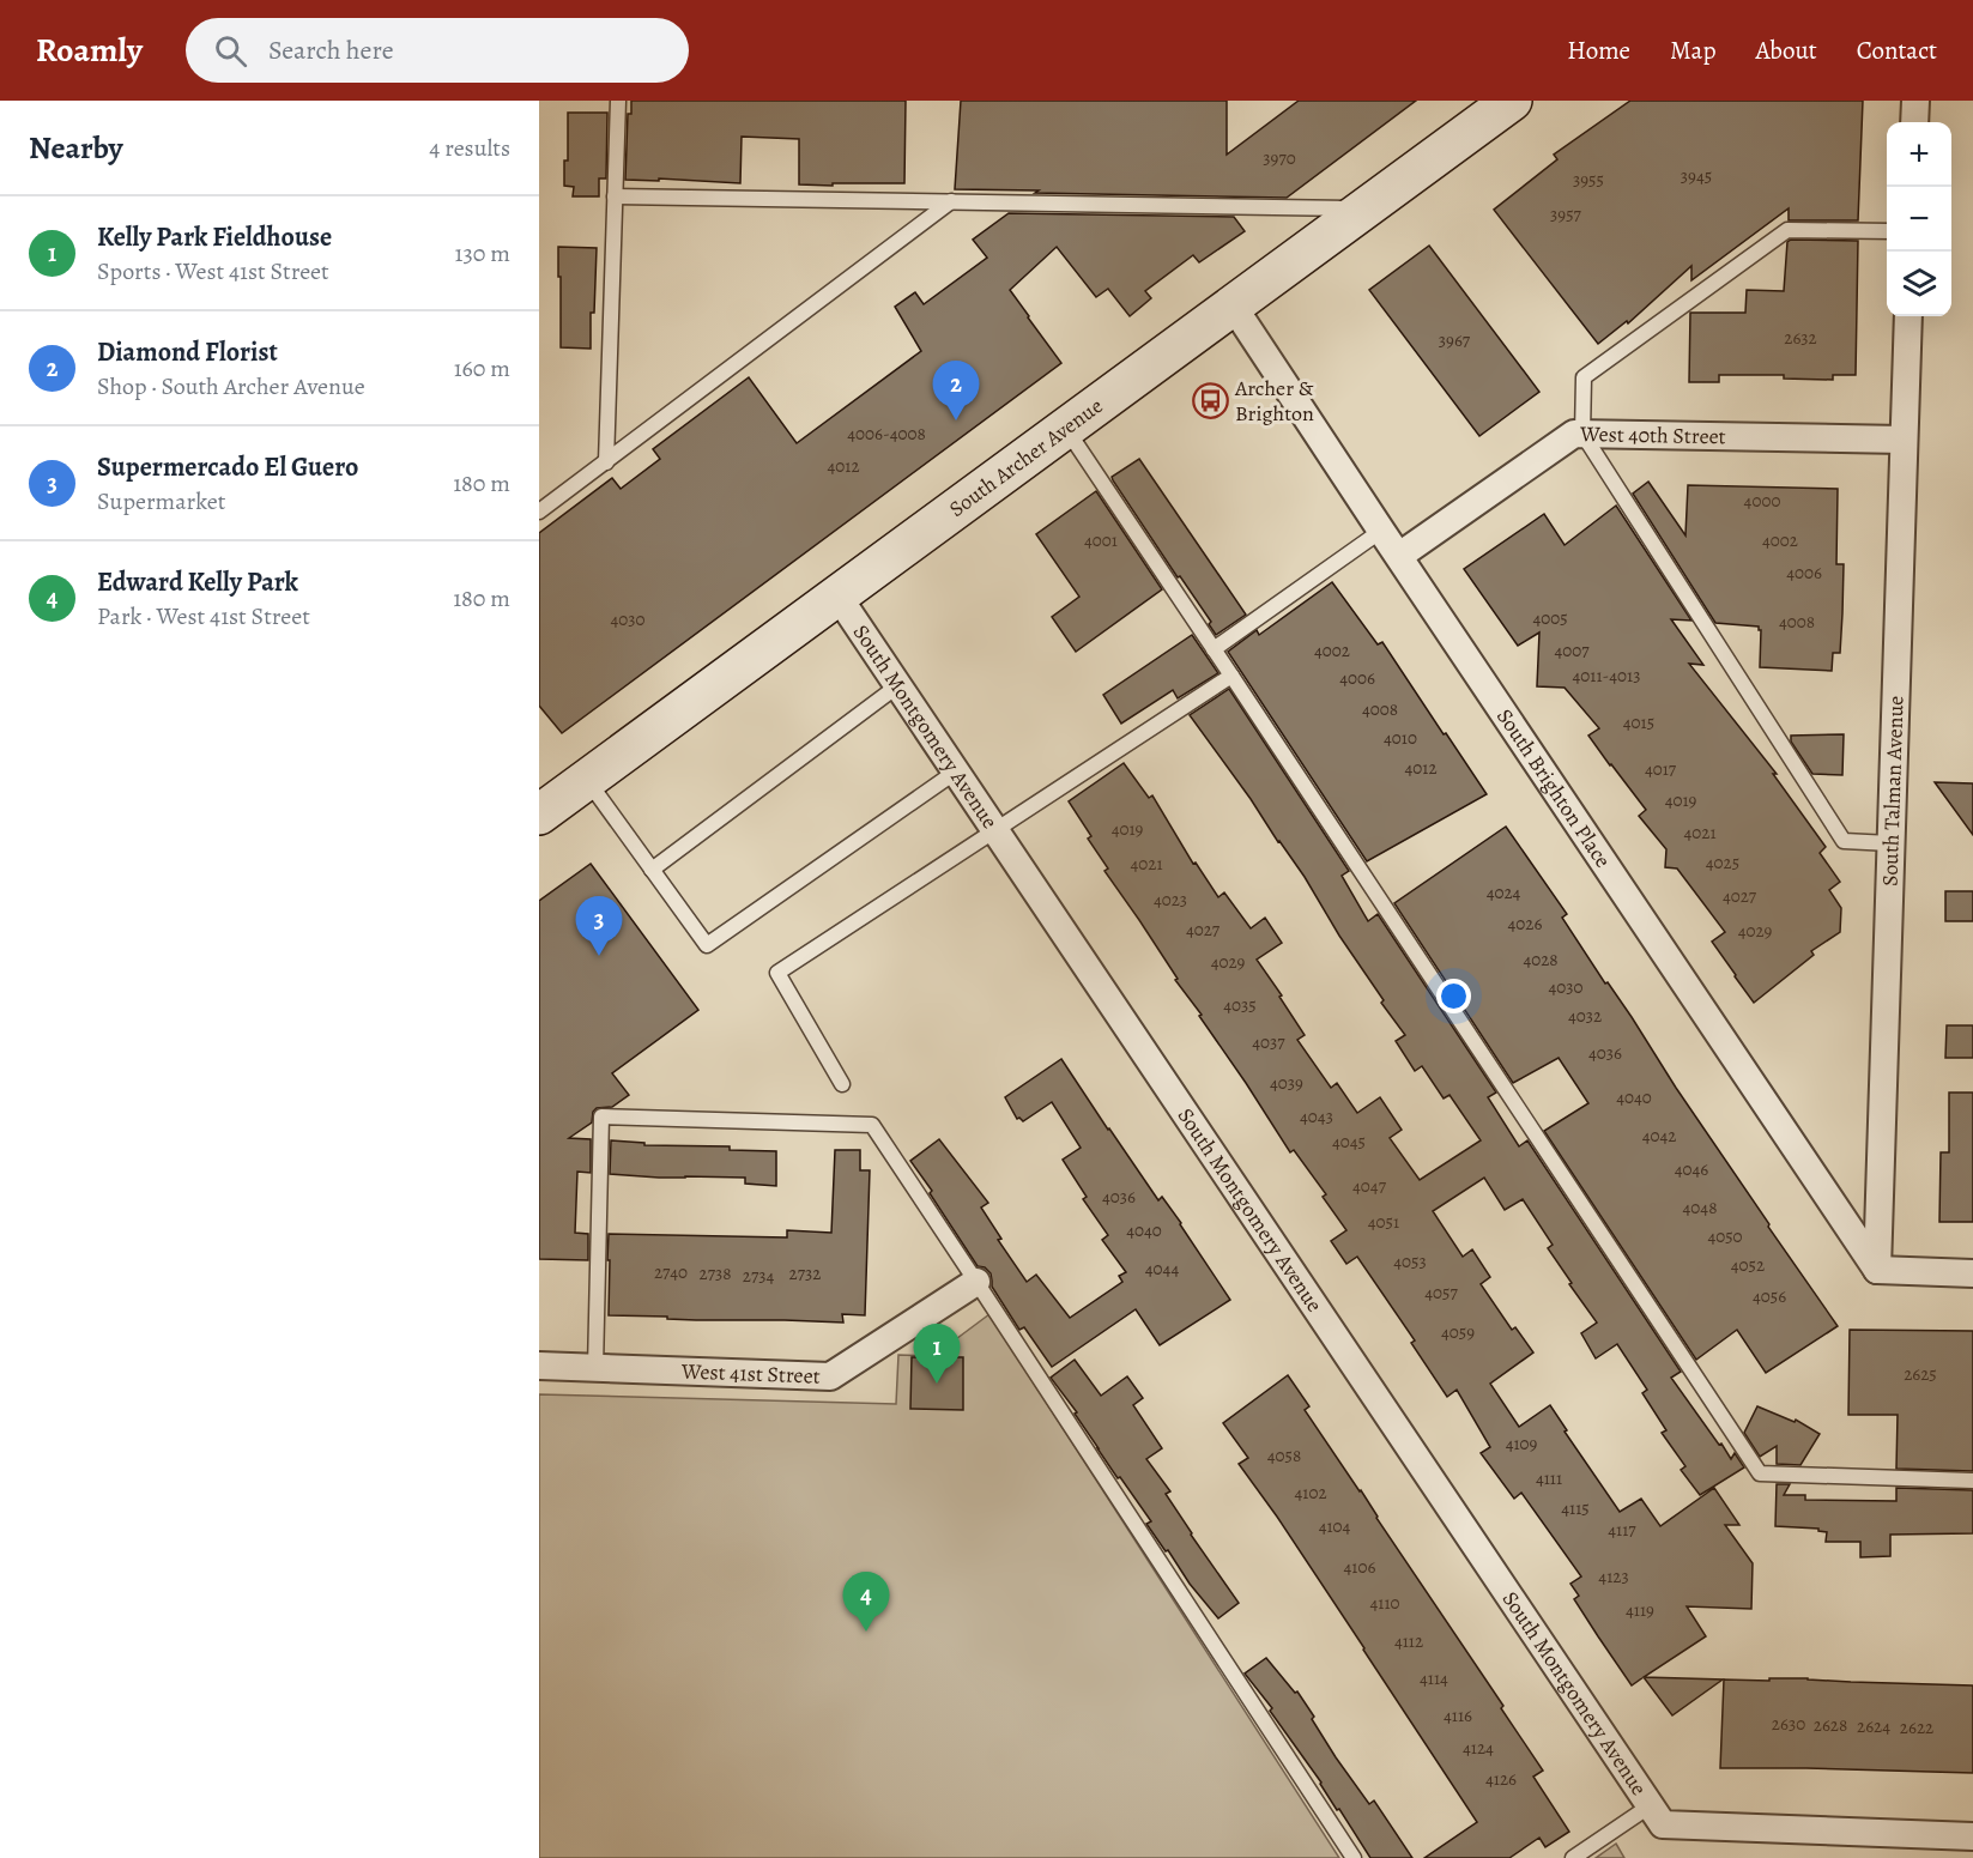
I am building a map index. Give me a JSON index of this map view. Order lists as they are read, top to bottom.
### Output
{
  "streets": {
    "main road": ["South Archer Avenue"],
    "street": [
      "West 40th Street",
      "South Montgomery Avenue",
      "South Brighton Place",
      "South Talman Avenue",
      "West 41st Street"
    ]
  },
  "crossings": [
    ["West 40th Street", "South Brighton Place"],
    ["West 40th Street", "South Talman Avenue"],
    ["South Archer Avenue", "South Montgomery Avenue"],
    ["South Archer Avenue", "South Brighton Place"],
    ["South Brighton Place", "South Talman Avenue"]
  ],
  "places": {
    "bus stop": ["Archer & Brighton"]
  },
  "house_numbers": [
    "3970",
    "3945",
    "3955",
    "3957",
    "2632",
    "3967",
    "4006-4008",
    "4012",
    "4000",
    "4001",
    "4002",
    "4006",
    "4005",
    "4030",
    "4008",
    "4002",
    "4007",
    "4011-4013",
    "4006",
    "4008",
    "4015",
    "4010",
    "4012",
    "4017",
    "4019",
    "4019",
    "4021",
    "4025",
    "4021",
    "4024",
    "4027",
    "4023",
    "4026",
    "4027",
    "4029",
    "4028",
    "4029",
    "4030",
    "4035",
    "4032",
    "4037",
    "4036",
    "4039",
    "4040",
    "4043",
    "4042",
    "4045",
    "4046",
    "4047",
    "4036",
    "4048",
    "4051",
    "4040",
    "4050",
    "4053",
    "4052",
    "4044",
    "2740",
    "2738",
    "2732",
    "2734",
    "4057",
    "4056",
    "4059",
    "2625",
    "4109",
    "4058",
    "4111",
    "4102",
    "4115",
    "4104",
    "4117",
    "4106",
    "4123",
    "4110",
    "4119",
    "4112",
    "4114",
    "4116",
    "2630",
    "2628",
    "2624",
    "2622",
    "4124",
    "4126"
  ],
  "page": {
    "header": "Roamly",
    "search": "Search here",
    "nav": [
      "Home",
      "Map",
      "About",
      "Contact"
    ],
    "heading": ["Nearby", "4 results"],
    "map_buttons": ["+", "−"],
    "list": [
      {
        "mark": "1",
        "name": "Kelly Park Fieldhouse",
        "note": "Sports · West 41st Street",
        "value": "130 m"
      },
      {
        "mark": "2",
        "name": "Diamond Florist",
        "note": "Shop · South Archer Avenue",
        "value": "160 m"
      },
      {
        "mark": "3",
        "name": "Supermercado El Guero",
        "note": "Supermarket",
        "value": "180 m"
      },
      {
        "mark": "4",
        "name": "Edward Kelly Park",
        "note": "Park · West 41st Street",
        "value": "180 m"
      }
    ],
    "pins": [
      "2",
      "3",
      "1",
      "4"
    ]
  }
}
